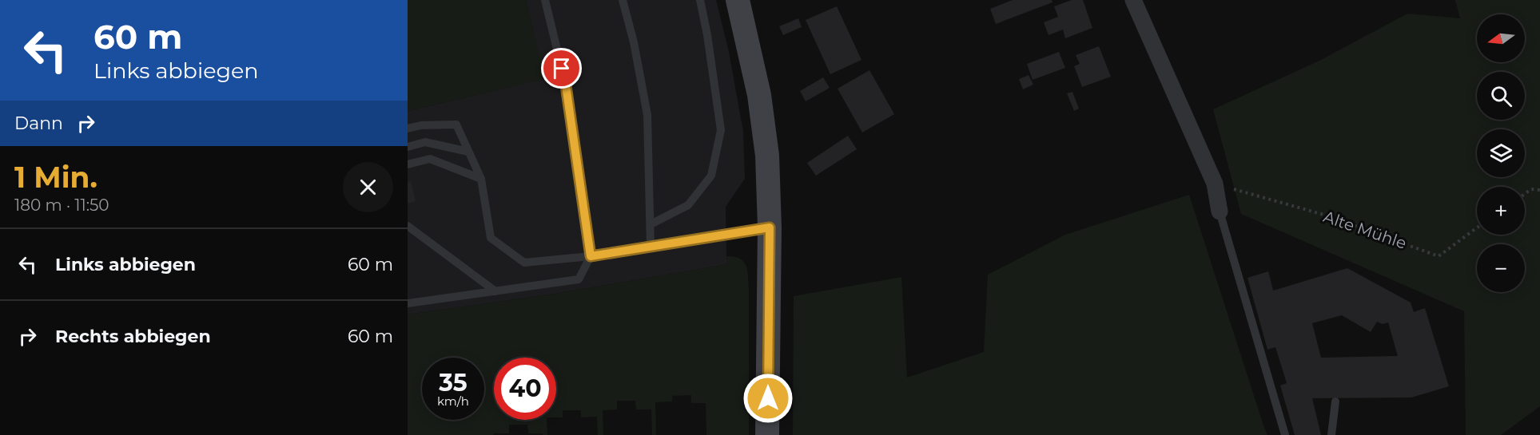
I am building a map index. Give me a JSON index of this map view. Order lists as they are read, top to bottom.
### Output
{
  "streets": {
    "path": ["Alte Mühle"]
  },
  "north": "left",
  "page": {
    "turn": ["60 m", "Links abbiegen"],
    "map_buttons": ["+", "−"],
    "then": "Dann",
    "heading": ["1 Min.", "180 m · 11:50"],
    "list": [
      {
        "name": "Links abbiegen",
        "value": "60 m"
      },
      {
        "name": "Rechts abbiegen",
        "value": "60 m"
      }
    ],
    "speed": "35 km/h",
    "limit": "40"
  }
}
